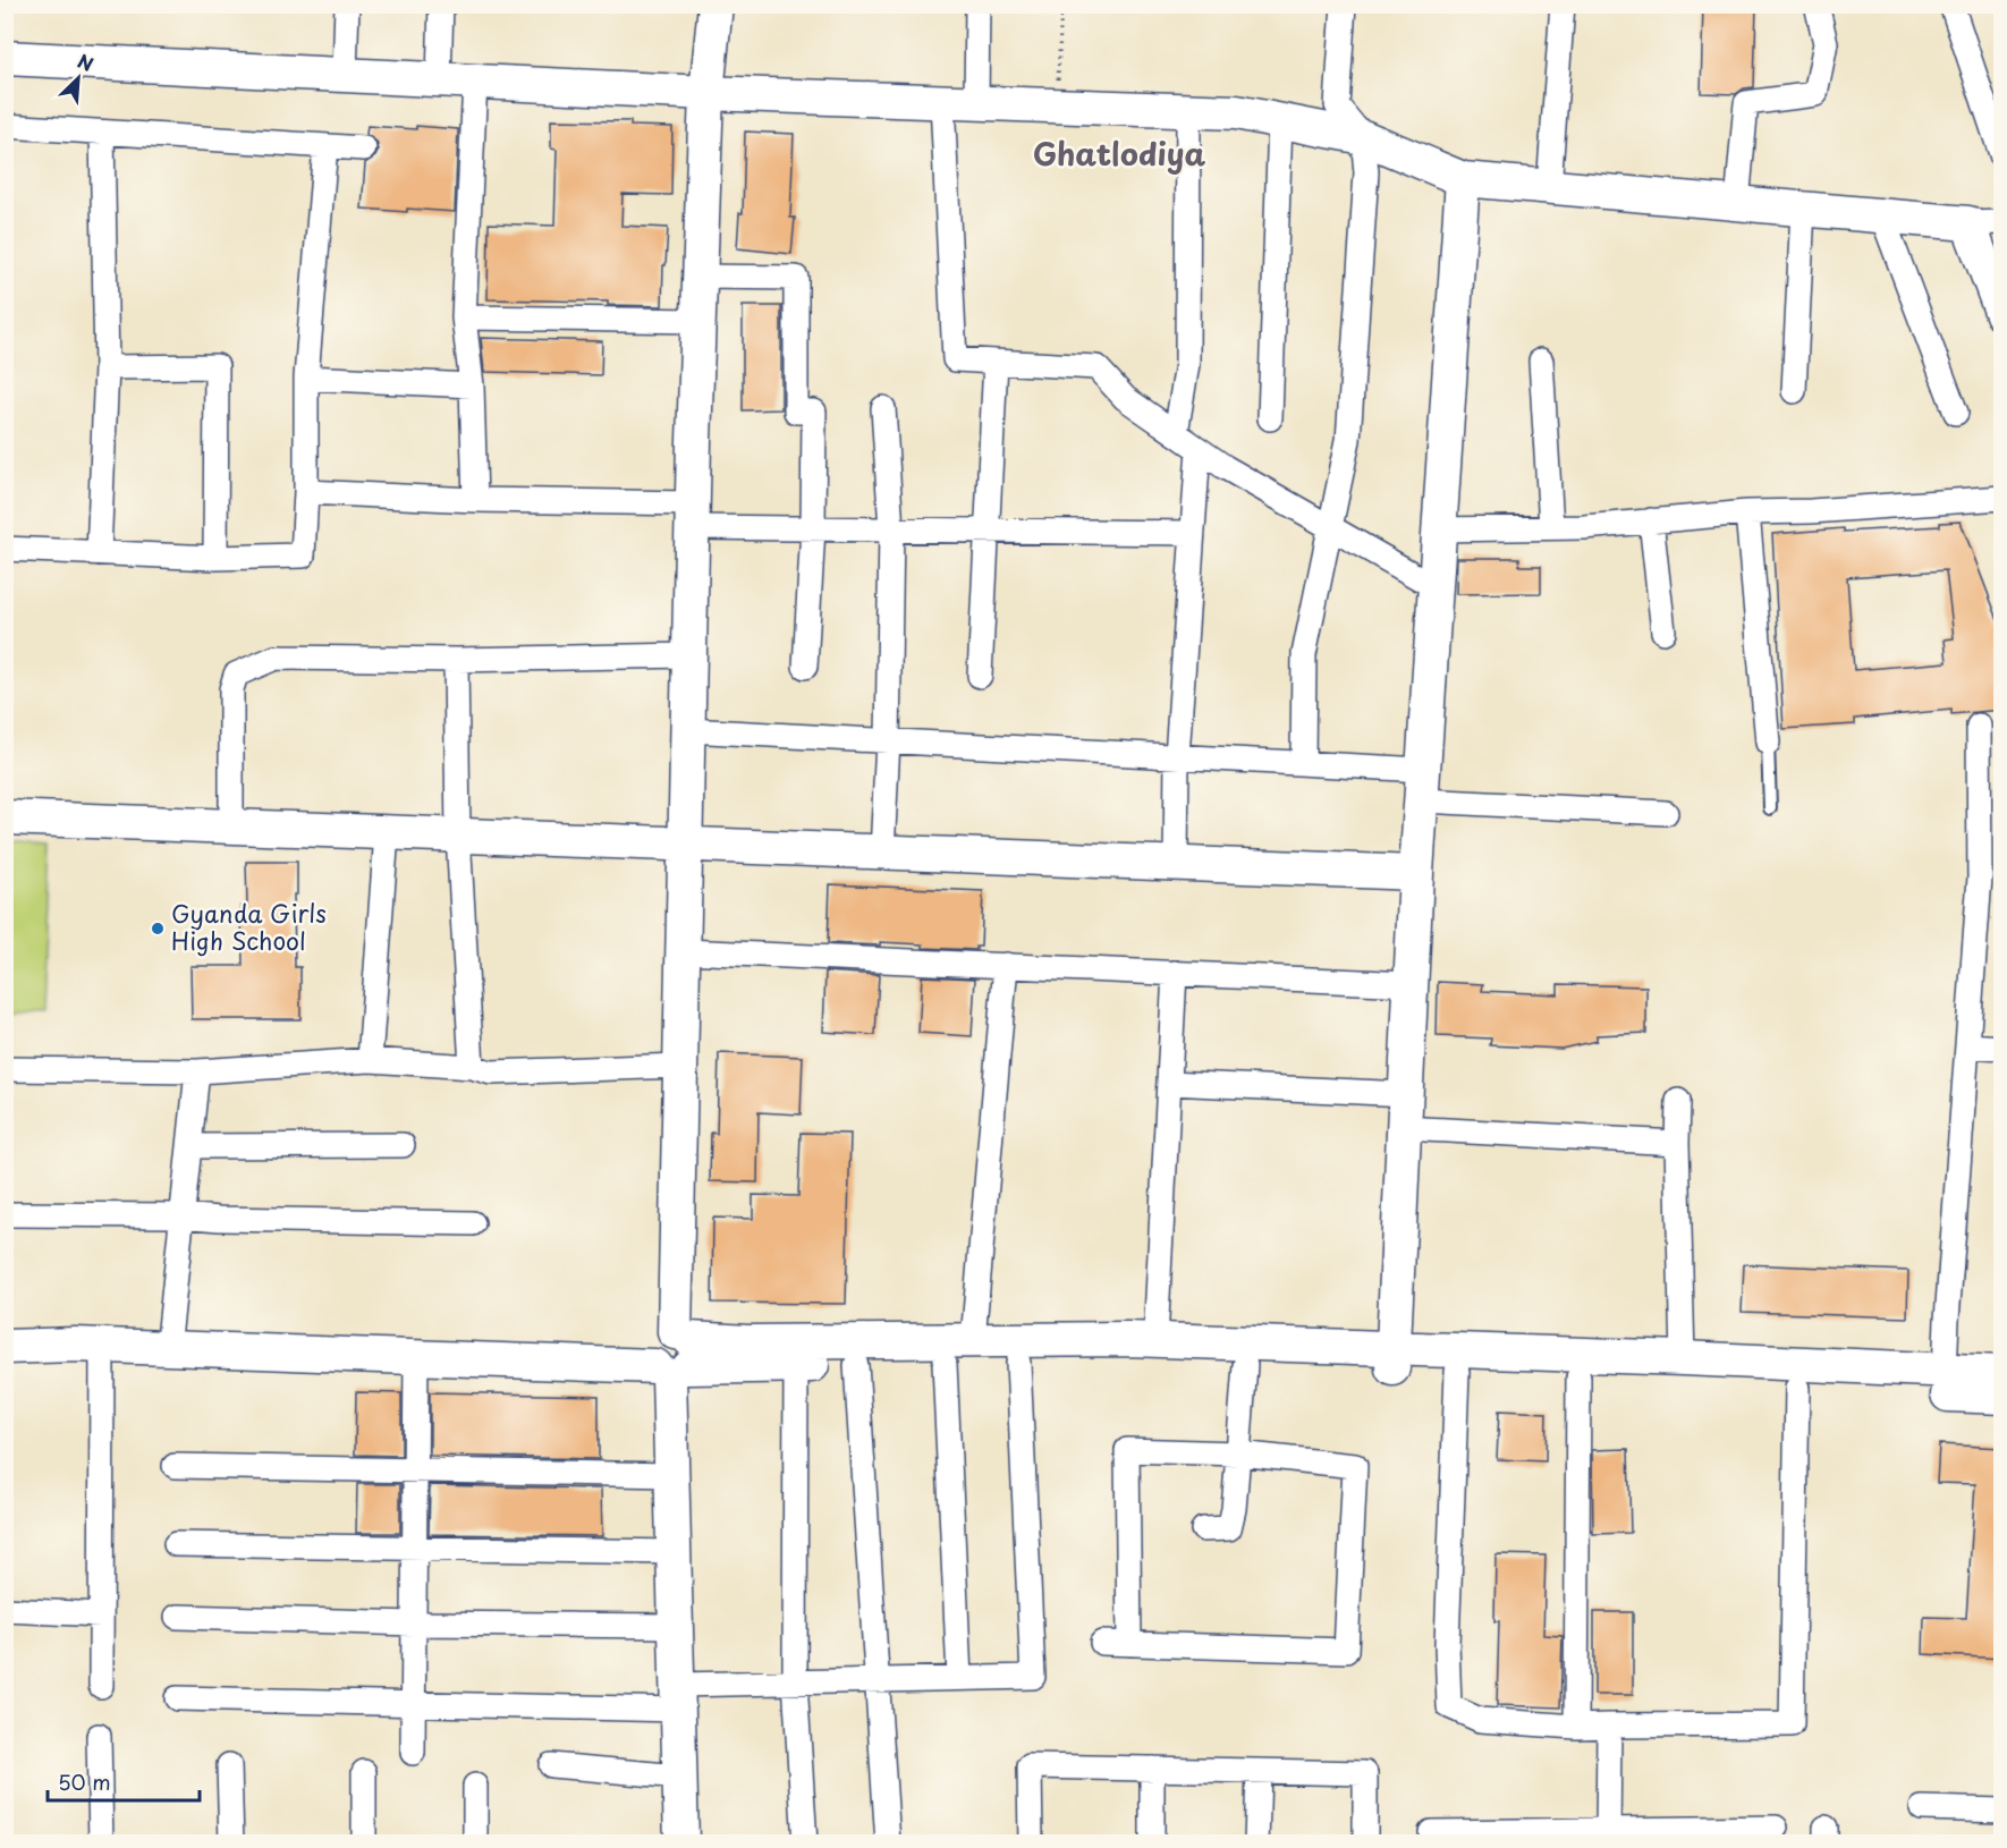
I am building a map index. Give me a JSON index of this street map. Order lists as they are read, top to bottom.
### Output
{
  "districts": ["Ghatlodiya"],
  "places": ["Gyanda Girls High School"],
  "scale_bar": "50 m",
  "north": "top right"
}
